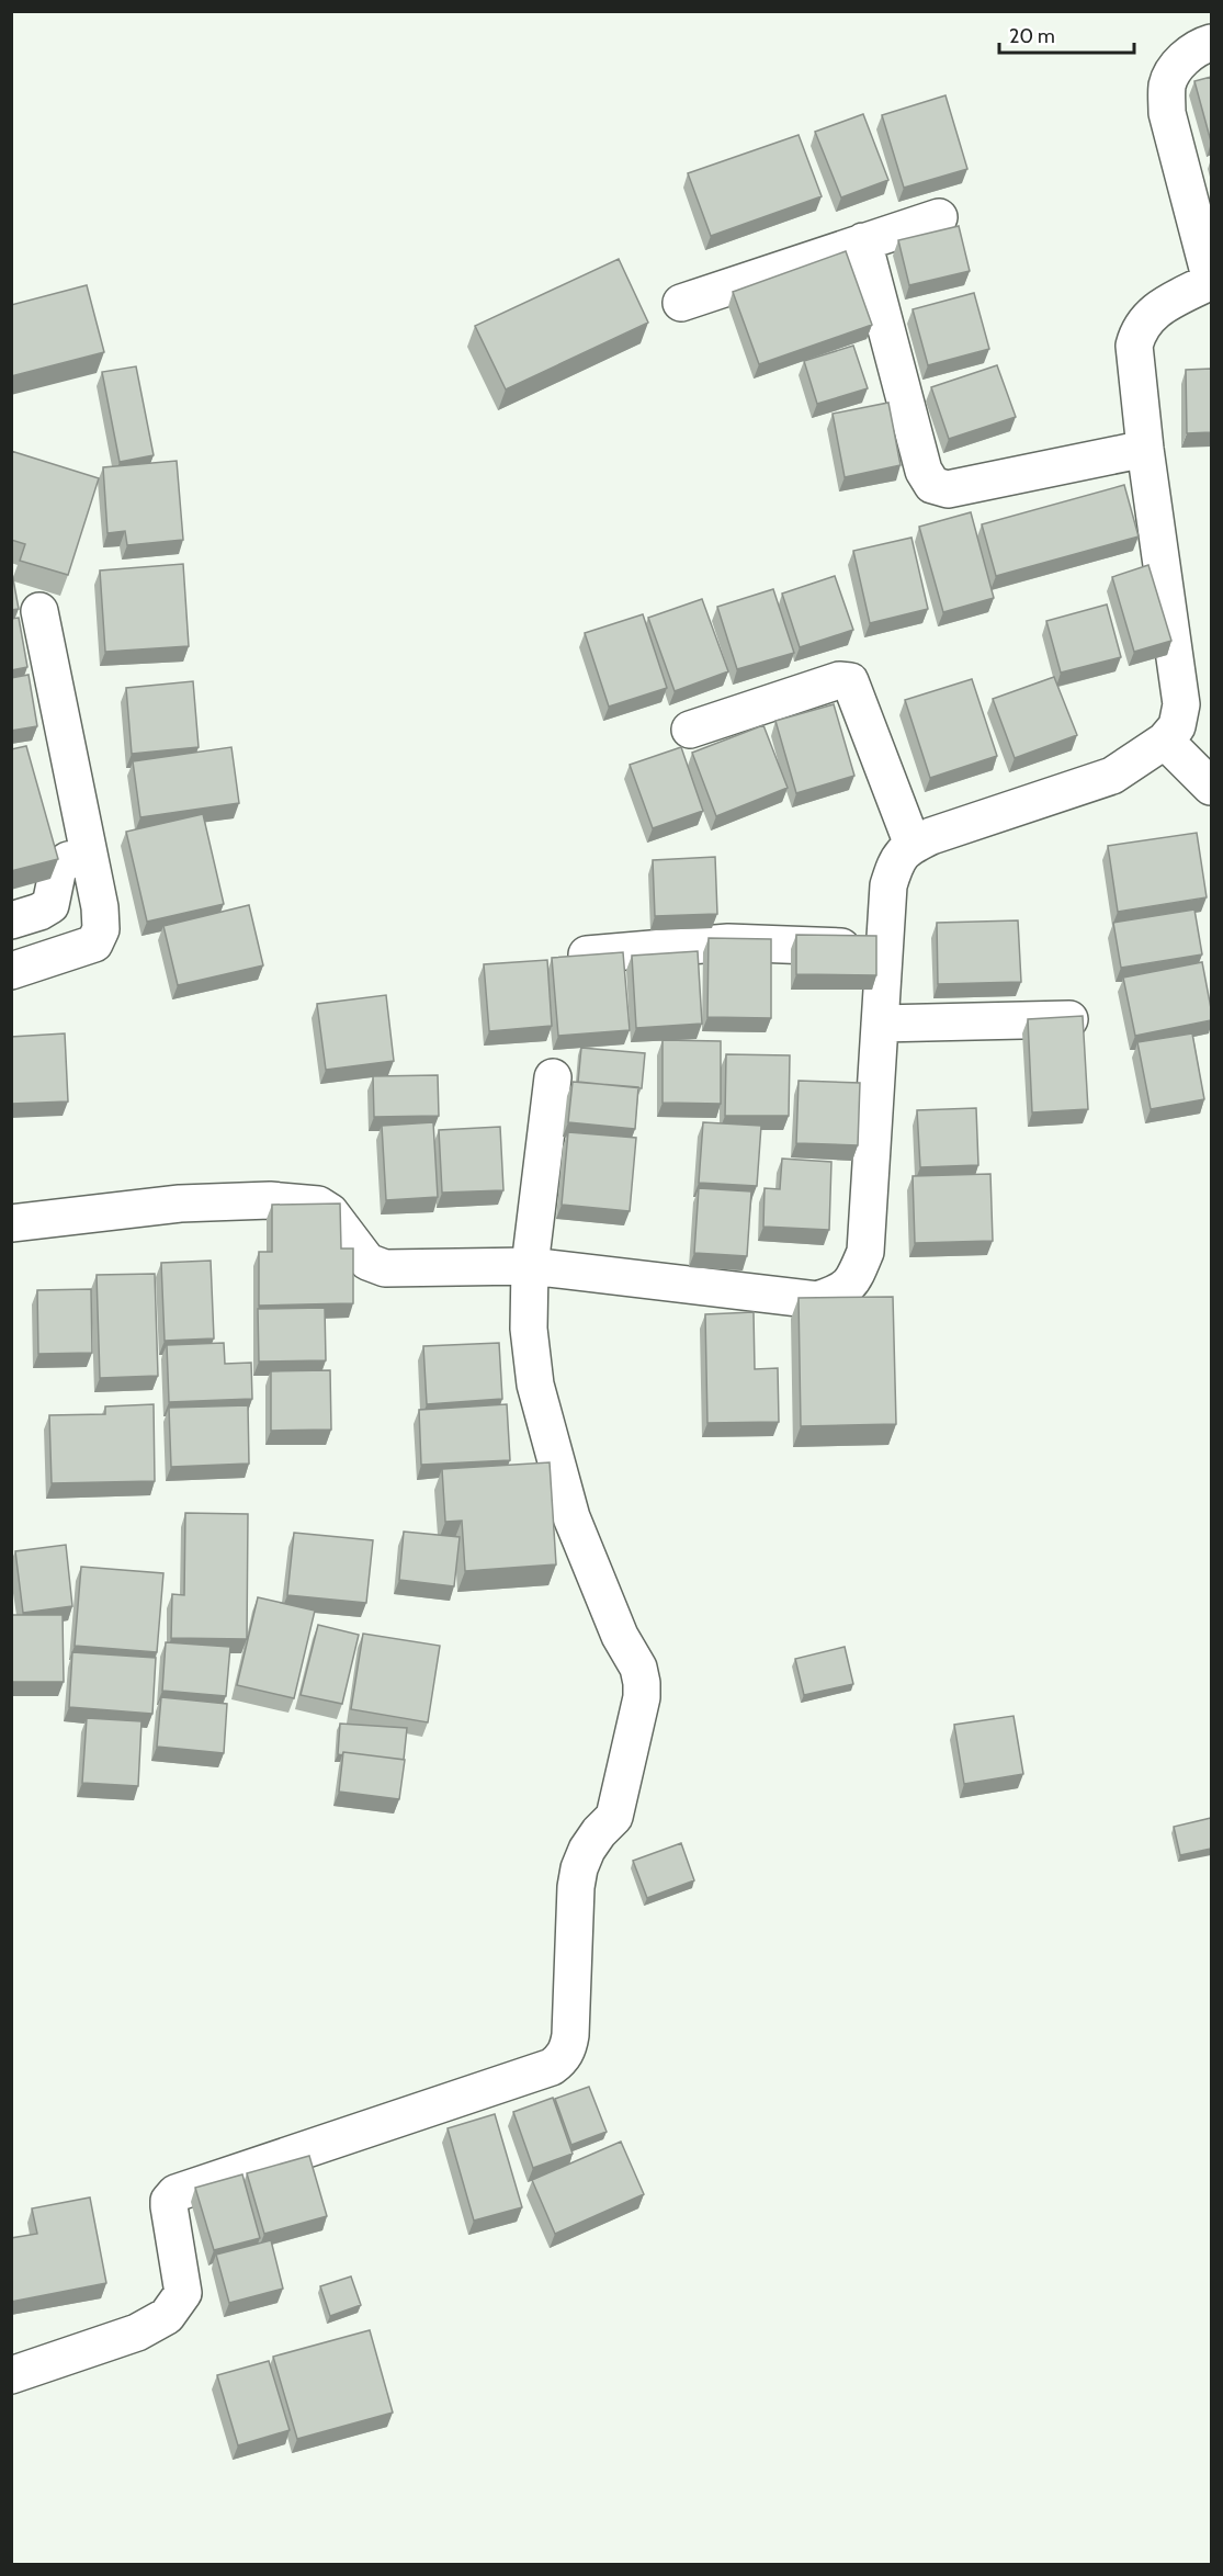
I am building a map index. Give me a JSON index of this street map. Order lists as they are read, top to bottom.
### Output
{
  "scale_bar": "20 m"
}
